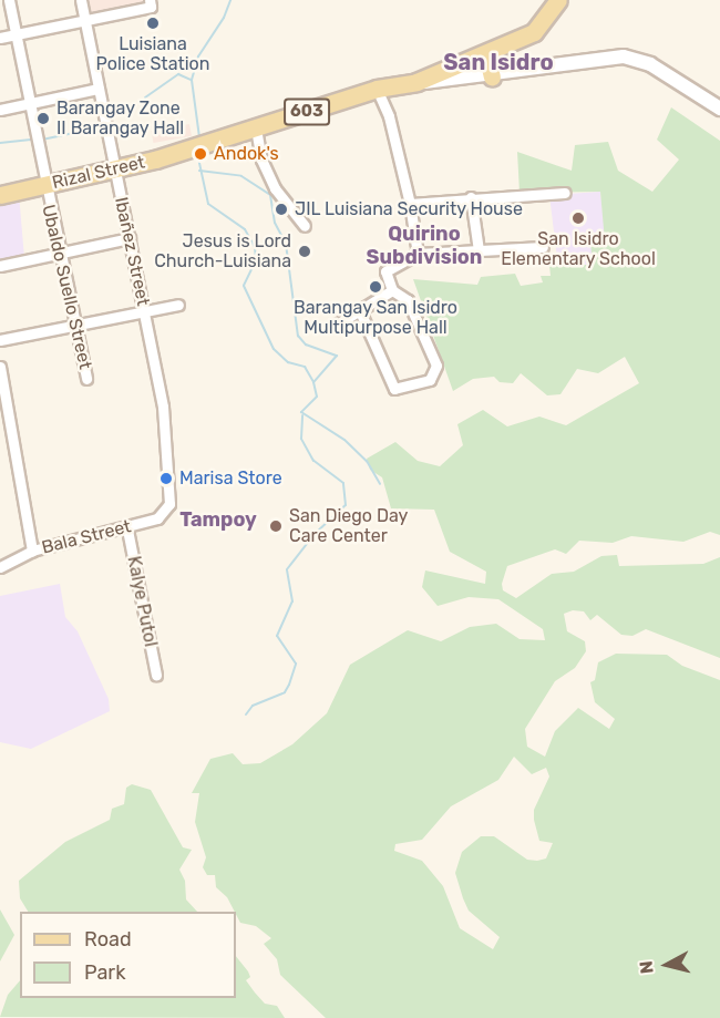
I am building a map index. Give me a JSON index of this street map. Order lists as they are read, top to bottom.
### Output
{
  "streets": {
    "main road": ["603", "Rizal Street"],
    "street": [
      "Ibañez Street",
      "Ubaldo Suello Street",
      "Bala Street",
      "Kalye Putol"
    ]
  },
  "crossings": [
    ["603", "Rizal Street"],
    ["Rizal Street", "Ibañez Street"],
    ["Rizal Street", "Ubaldo Suello Street"],
    ["Ibañez Street", "Bala Street"],
    ["Bala Street", "Kalye Putol"]
  ],
  "districts": ["San Isidro", "Quirino Subdivision", "Tampoy"],
  "places": [
    "Luisiana Police Station",
    "Barangay Zone II Barangay Hall",
    "Andok's",
    "JIL Luisiana Security House",
    "San Isidro Elementary School",
    "Jesus is Lord Church-Luisiana",
    "Barangay San Isidro Multipurpose Hall",
    "Marisa Store",
    "San Diego Day Care Center"
  ],
  "legend": ["Road", "Park"],
  "north": "left"
}
